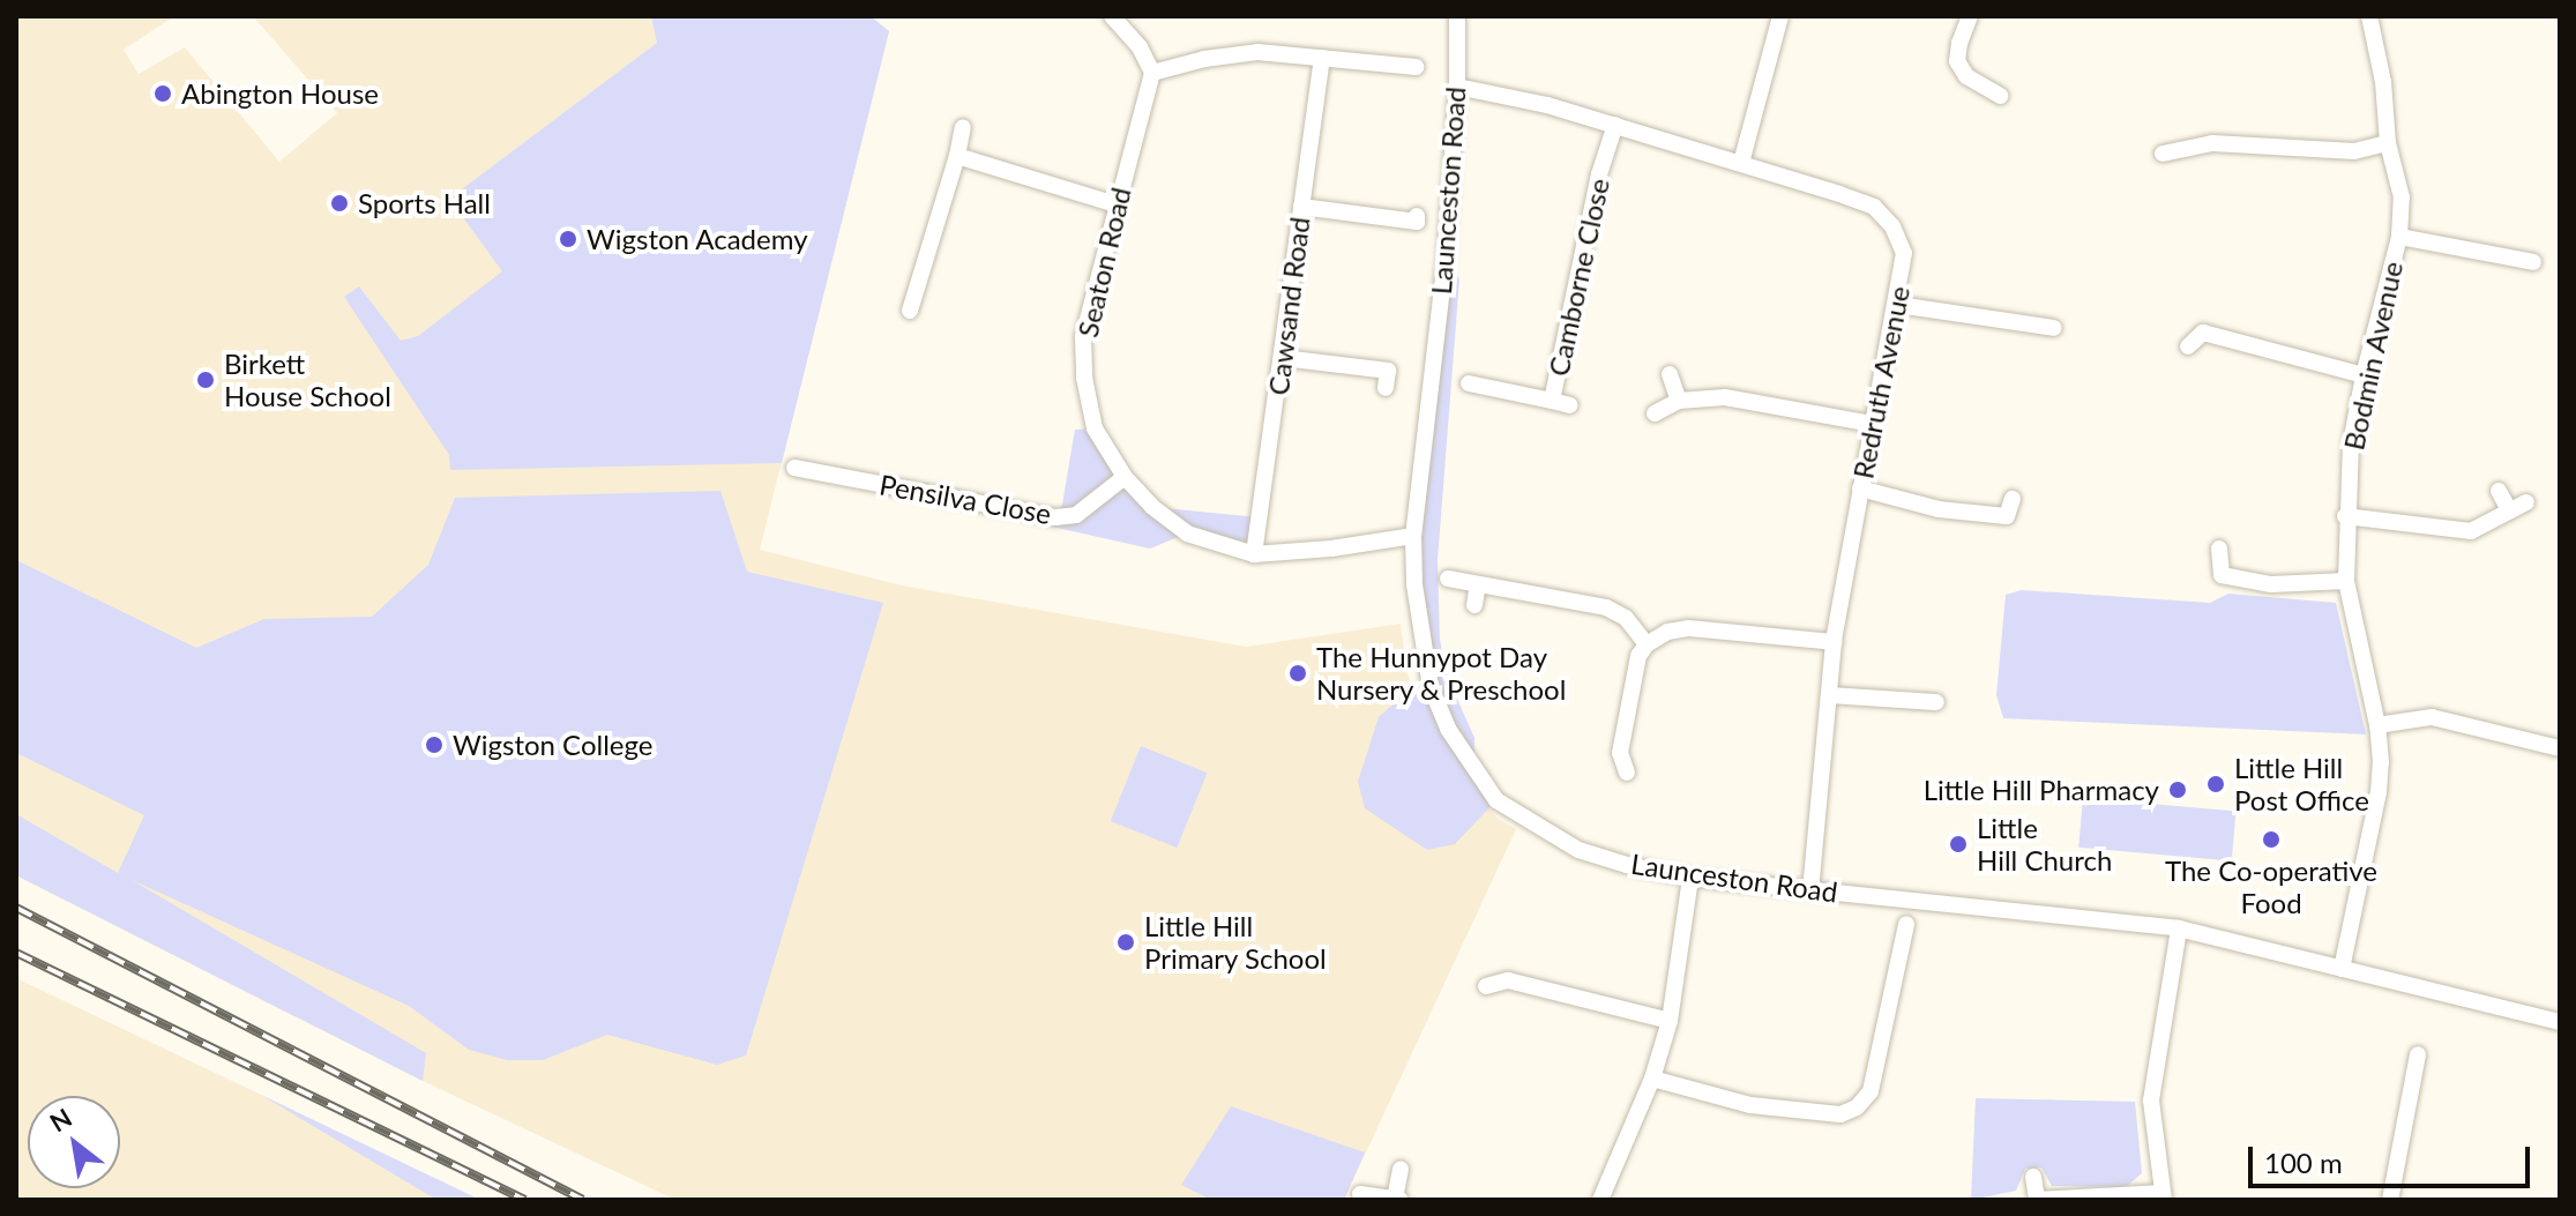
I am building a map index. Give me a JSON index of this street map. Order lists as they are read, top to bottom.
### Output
{
  "streets": {
    "street": [
      "Launceston Road",
      "Seaton Road",
      "Camborne Close",
      "Cawsand Road",
      "Bodmin Avenue",
      "Redruth Avenue",
      "Pensilva Close"
    ]
  },
  "crossings": [
    ["Launceston Road", "Seaton Road"],
    ["Launceston Road", "Bodmin Avenue"],
    ["Launceston Road", "Redruth Avenue"],
    ["Seaton Road", "Cawsand Road"],
    ["Seaton Road", "Pensilva Close"],
    ["Camborne Close", "Redruth Avenue"]
  ],
  "places": [
    "Abington House",
    "Sports Hall",
    "Wigston Academy",
    "Birkett House School",
    "The Hunnypot Day Nursery & Preschool",
    "Wigston College",
    "Little Hill Post Office",
    "Little Hill Pharmacy",
    "The Co-operative Food",
    "Little Hill Church",
    "Little Hill Primary School"
  ],
  "scale_bar": "100 m",
  "north": "top left"
}
